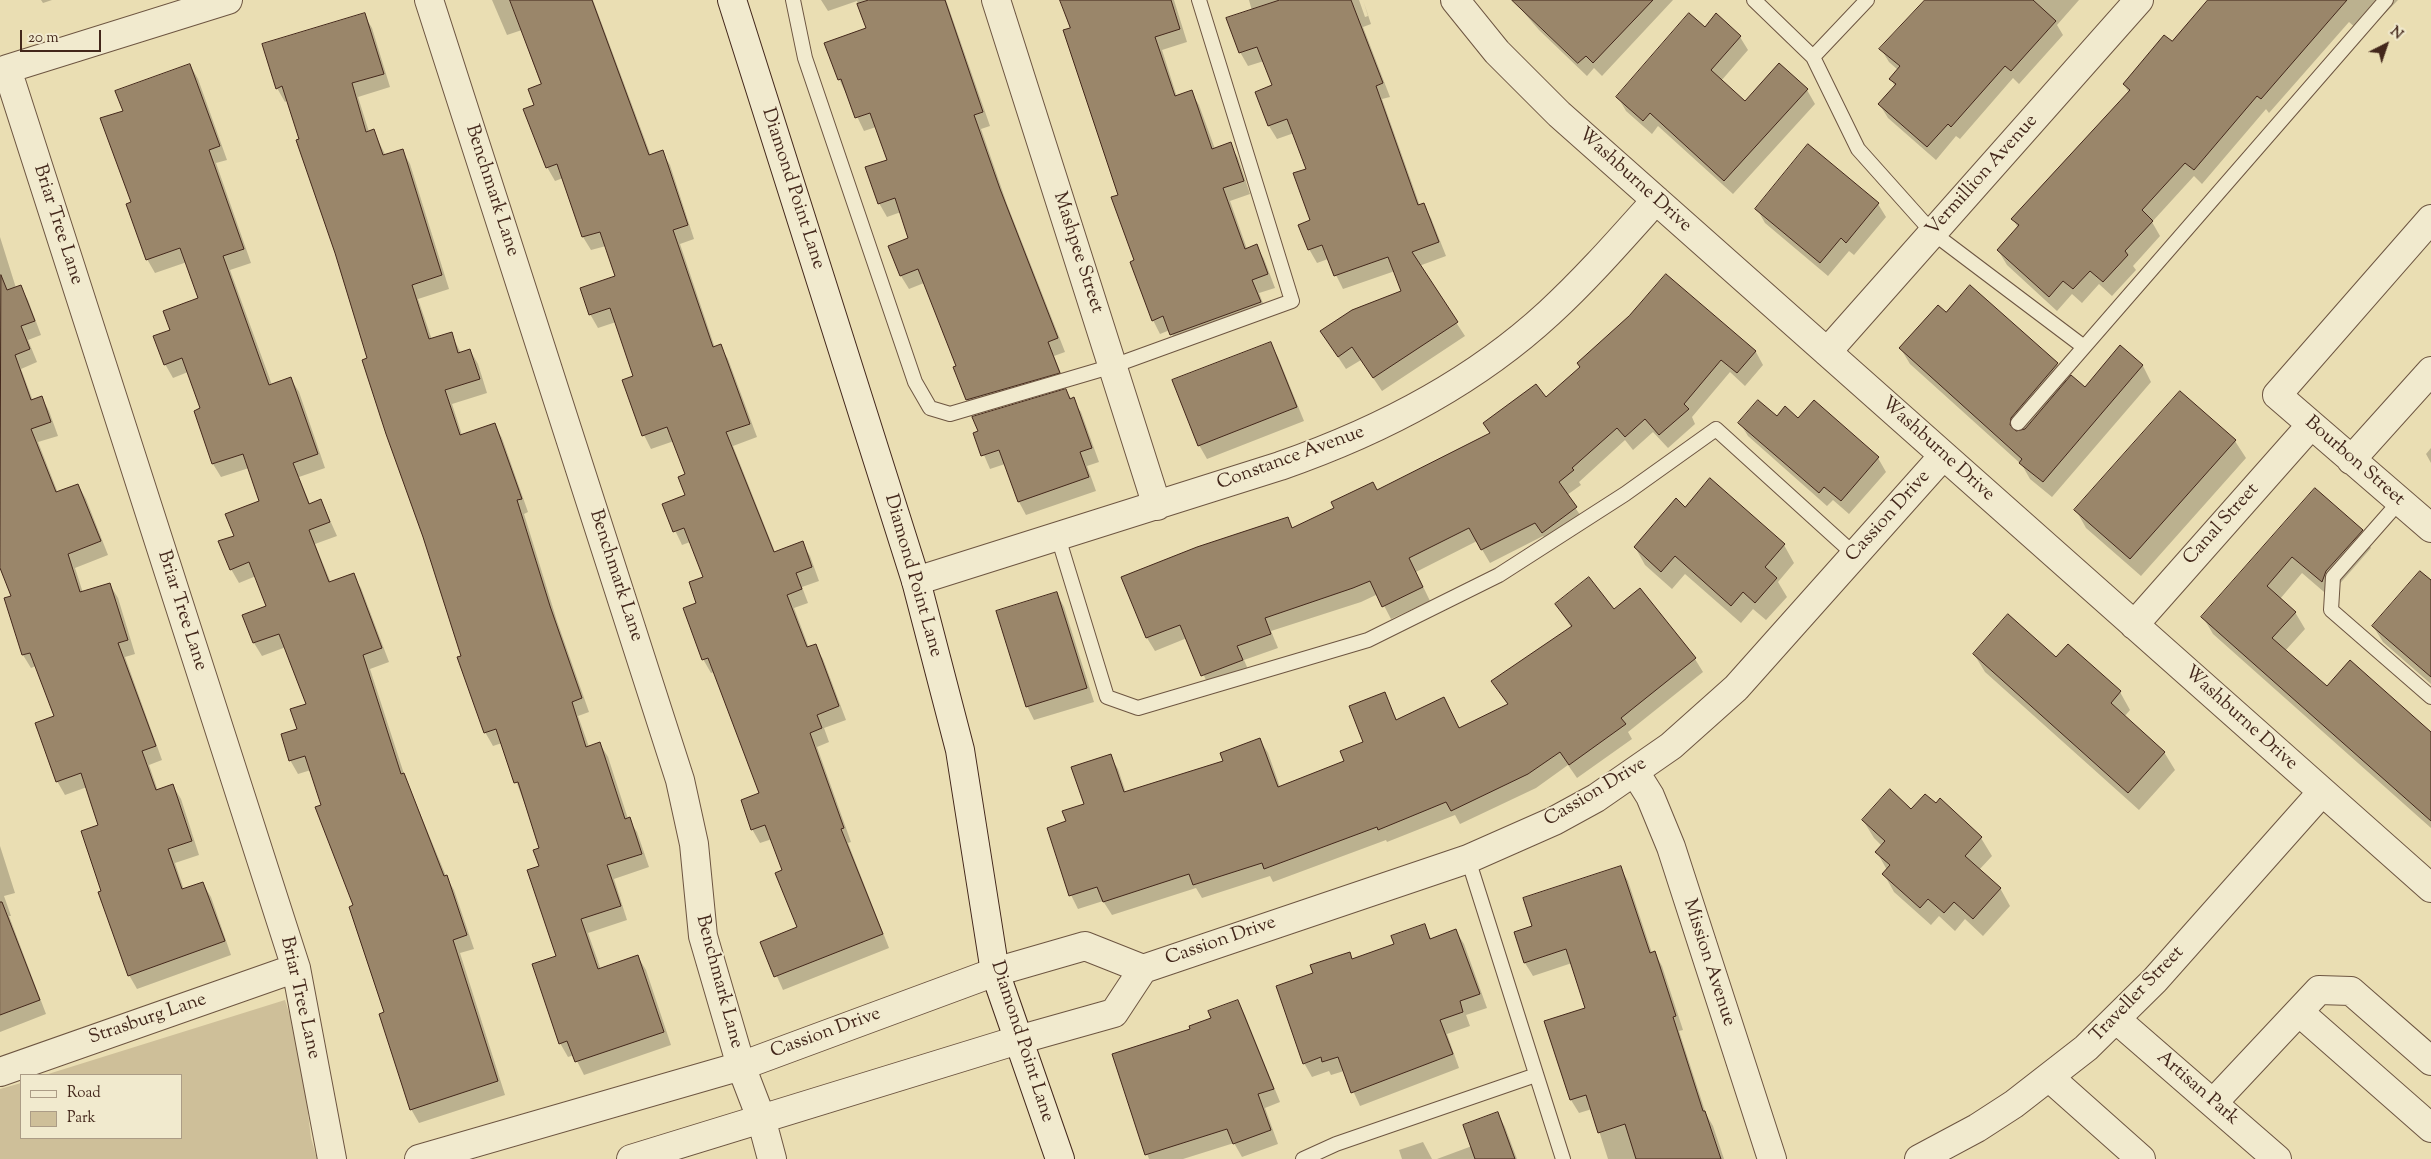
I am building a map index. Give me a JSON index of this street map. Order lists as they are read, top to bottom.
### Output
{
  "streets": {
    "street": [
      "Vermillion Avenue",
      "Washburne Drive",
      "Diamond Point Lane",
      "Benchmark Lane",
      "Briar Tree Lane",
      "Mashpee Street",
      "Constance Avenue",
      "Bourbon Street",
      "Cassion Drive",
      "Canal Street",
      "Mission Avenue",
      "Traveller Street",
      "Strasburg Lane",
      "Artisan Park"
    ]
  },
  "crossings": [
    ["Vermillion Avenue", "Washburne Drive"],
    ["Washburne Drive", "Constance Avenue"],
    ["Washburne Drive", "Cassion Drive"],
    ["Washburne Drive", "Canal Street"],
    ["Washburne Drive", "Traveller Street"],
    ["Diamond Point Lane", "Constance Avenue"],
    ["Diamond Point Lane", "Cassion Drive"],
    ["Benchmark Lane", "Cassion Drive"],
    ["Briar Tree Lane", "Strasburg Lane"],
    ["Mashpee Street", "Constance Avenue"],
    ["Bourbon Street", "Canal Street"],
    ["Cassion Drive", "Mission Avenue"],
    ["Traveller Street", "Artisan Park"]
  ],
  "legend": ["Road", "Park"],
  "scale_bar": "20 m",
  "north": "top right"
}
